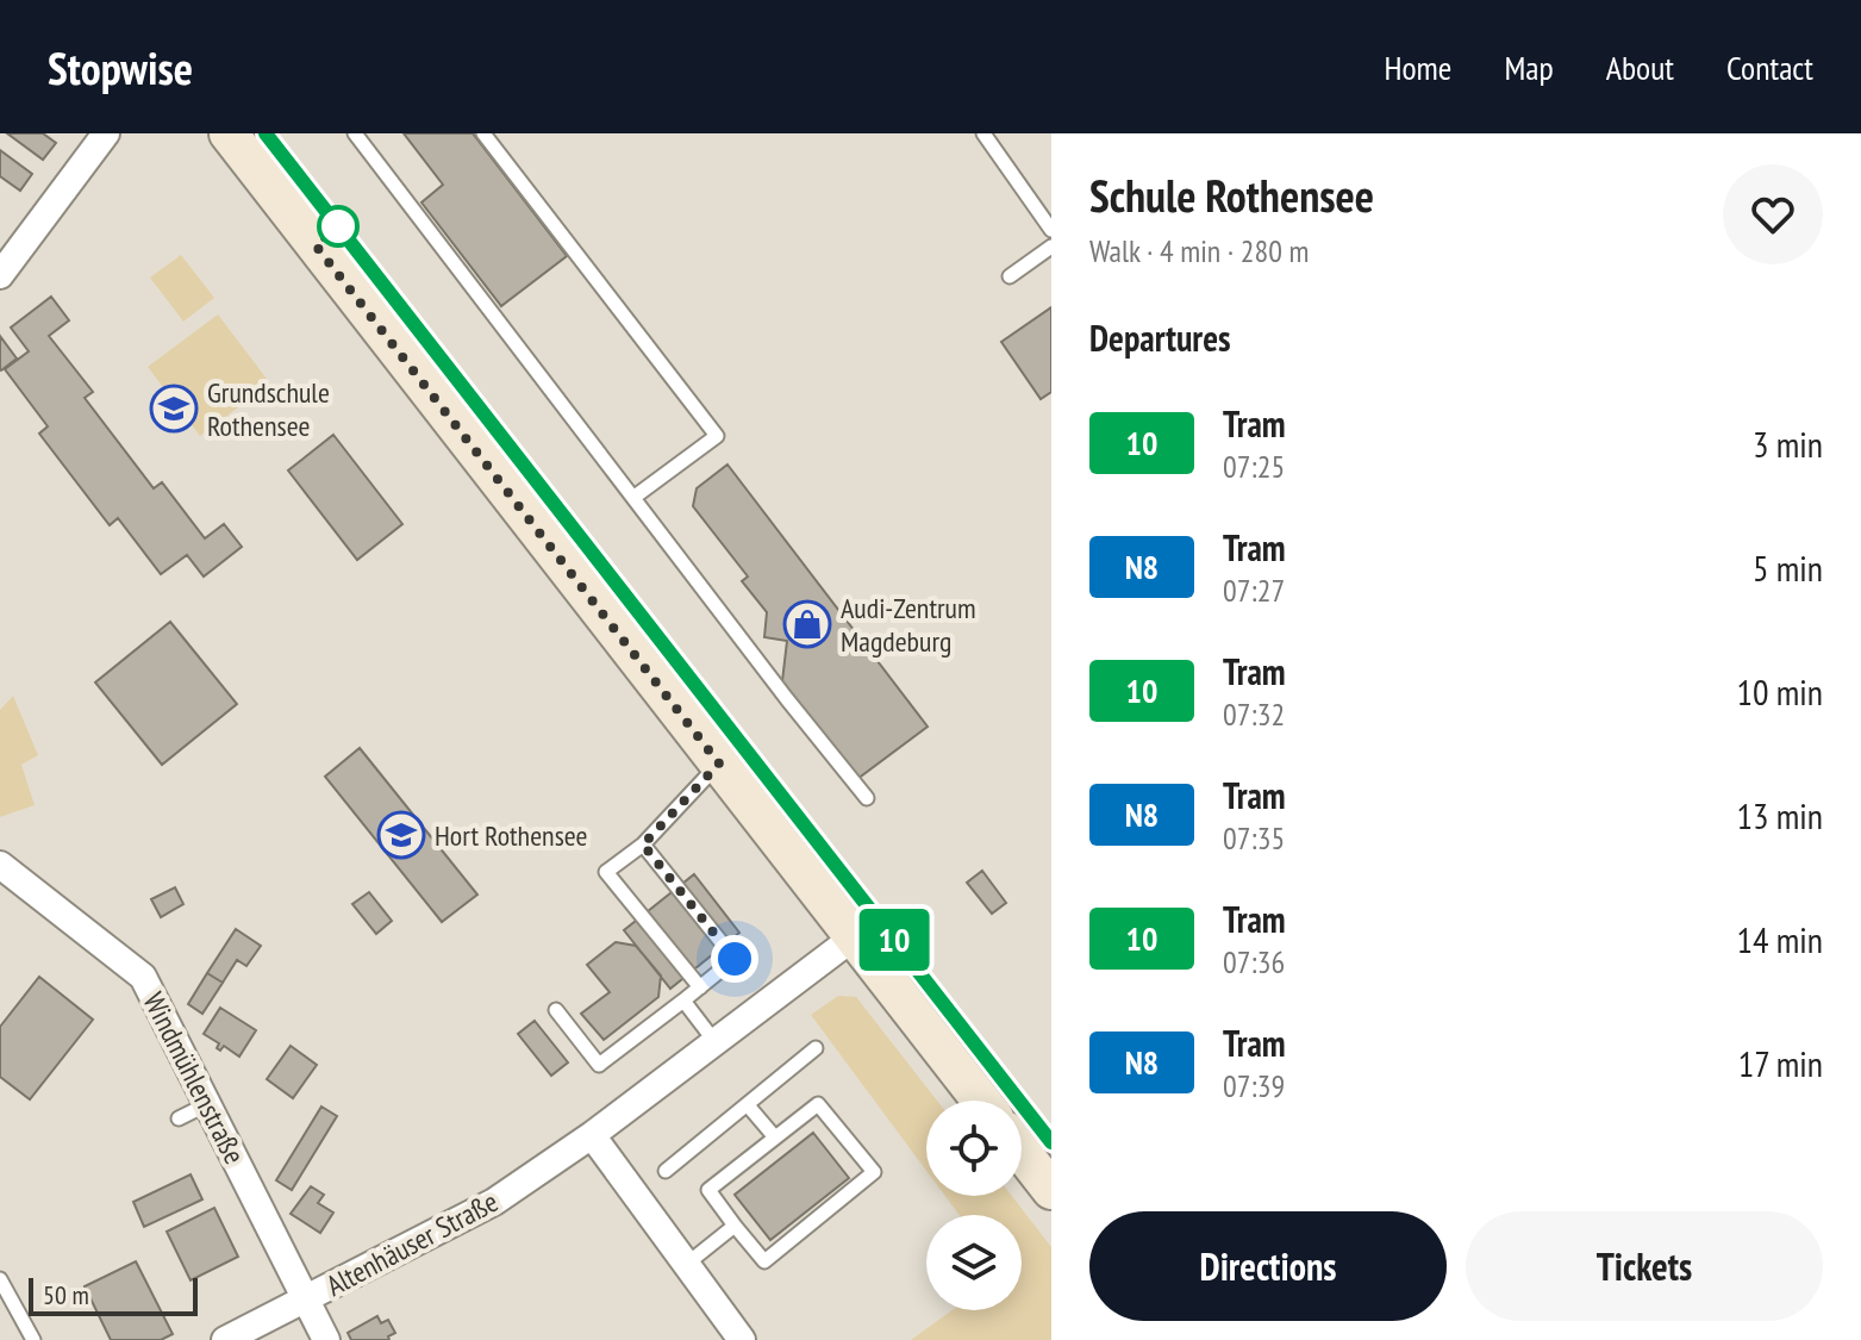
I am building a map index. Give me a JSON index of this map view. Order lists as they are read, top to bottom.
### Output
{
  "streets": {
    "street": ["Windmühlenstraße", "Altenhäuser Straße"]
  },
  "crossings": [
    ["Windmühlenstraße", "Altenhäuser Straße"]
  ],
  "places": {
    "school or university": ["Grundschule Rothensee", "Hort Rothensee"],
    "shop": ["Audi-Zentrum Magdeburg"]
  },
  "lines": ["tram line 10"],
  "scale_bar": "50 m",
  "page": {
    "header": "Stopwise",
    "nav": [
      "Home",
      "Map",
      "About",
      "Contact"
    ],
    "on_map": "10",
    "heading": [
      ["Schule Rothensee", "Walk · 4 min · 280 m"],
      "Departures"
    ],
    "list": [
      {
        "mark": "10",
        "name": "Tram",
        "note": "07:25",
        "value": "3 min"
      },
      {
        "mark": "N8",
        "name": "Tram",
        "note": "07:27",
        "value": "5 min"
      },
      {
        "mark": "10",
        "name": "Tram",
        "note": "07:32",
        "value": "10 min"
      },
      {
        "mark": "N8",
        "name": "Tram",
        "note": "07:35",
        "value": "13 min"
      },
      {
        "mark": "10",
        "name": "Tram",
        "note": "07:36",
        "value": "14 min"
      },
      {
        "mark": "N8",
        "name": "Tram",
        "note": "07:39",
        "value": "17 min"
      }
    ],
    "buttons": ["Directions", "Tickets"],
    "scale": "50 m"
  }
}
